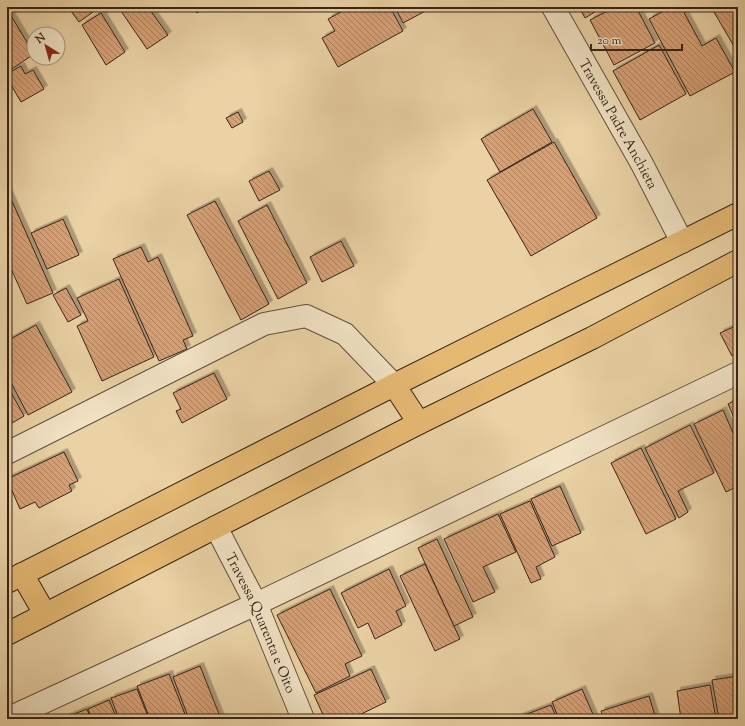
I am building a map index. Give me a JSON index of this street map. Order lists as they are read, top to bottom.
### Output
{
  "streets": {
    "street": ["Travessa Padre Anchieta", "Travessa Quarenta e Oito"]
  },
  "scale_bar": "20 m",
  "north": "top left"
}
